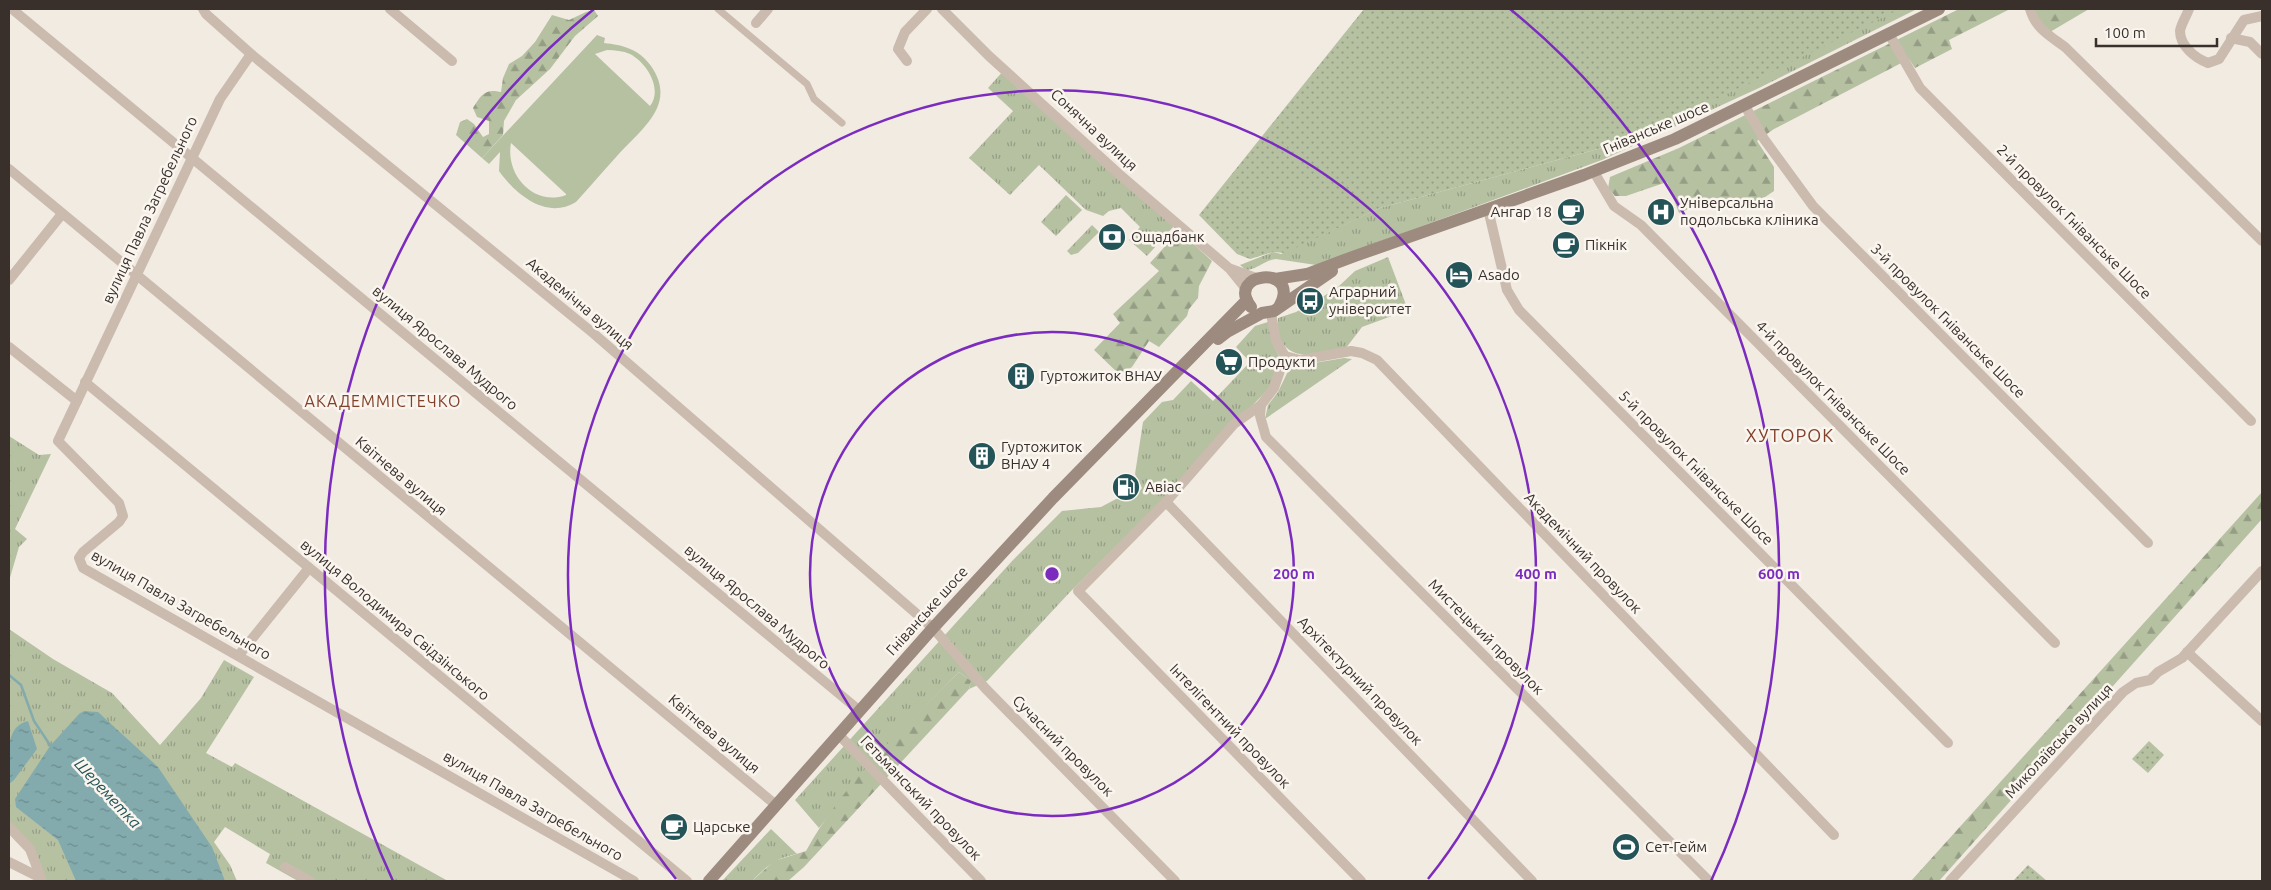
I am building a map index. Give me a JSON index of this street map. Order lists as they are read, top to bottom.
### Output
{
  "streets": {
    "main road": ["Гніванське шосе"],
    "street": [
      "Сонячна вулиця",
      "вулиця Павла Загребельного",
      "2-й провулок Гніванське Шосе",
      "Академічна вулиця",
      "3-й провулок Гніванське Шосе",
      "вулиця Ярослава Мудрого",
      "4-й провулок Гніванське Шосе",
      "5-й провулок Гніванське Шосе",
      "Квітнева вулиця",
      "Академічний провулок",
      "вулиця Володимира Свідзінського",
      "Мистецький провулок",
      "Архітектурний провулок",
      "Інтелігентний провулок",
      "Миколаївська вулиця",
      "Сучасний провулок",
      "Гетьманський провулок"
    ]
  },
  "crossings": [
    ["Гніванське шосе", "2-й провулок Гніванське Шосе"],
    ["Гніванське шосе", "Академічна вулиця"],
    ["Гніванське шосе", "3-й провулок Гніванське Шосе"],
    ["Гніванське шосе", "вулиця Ярослава Мудрого"],
    ["Гніванське шосе", "4-й провулок Гніванське Шосе"],
    ["Гніванське шосе", "5-й провулок Гніванське Шосе"],
    ["Гніванське шосе", "Квітнева вулиця"],
    ["Гніванське шосе", "Сучасний провулок"],
    ["Гніванське шосе", "Гетьманський провулок"],
    ["вулиця Павла Загребельного", "Академічна вулиця"],
    ["вулиця Павла Загребельного", "вулиця Ярослава Мудрого"],
    ["вулиця Павла Загребельного", "Квітнева вулиця"],
    ["вулиця Павла Загребельного", "вулиця Володимира Свідзінського"],
    ["Академічна вулиця", "Сучасний провулок"],
    ["Архітектурний провулок", "Інтелігентний провулок"]
  ],
  "districts": ["АКАДЕММІСТЕЧКО", "ХУТОРОК"],
  "water": ["Шереметка"],
  "places": {
    "cafe": ["Ангар 18", "Пікнік", "Царське"],
    "hospital": ["Універсальна подольська кліника"],
    "bank": ["Ощадбанк"],
    "hotel": ["Asado"],
    "bus stop": ["Аграрний університет"],
    "supermarket": ["Продукти"],
    "building": ["Гуртожиток ВНАУ", "Гуртожиток ВНАУ 4"],
    "fuel station": ["Авіас"],
    "sports": ["Сет-Гейм"]
  },
  "scale_bar": "100 m",
  "rings": ["200 m", "400 m", "600 m"]
}
